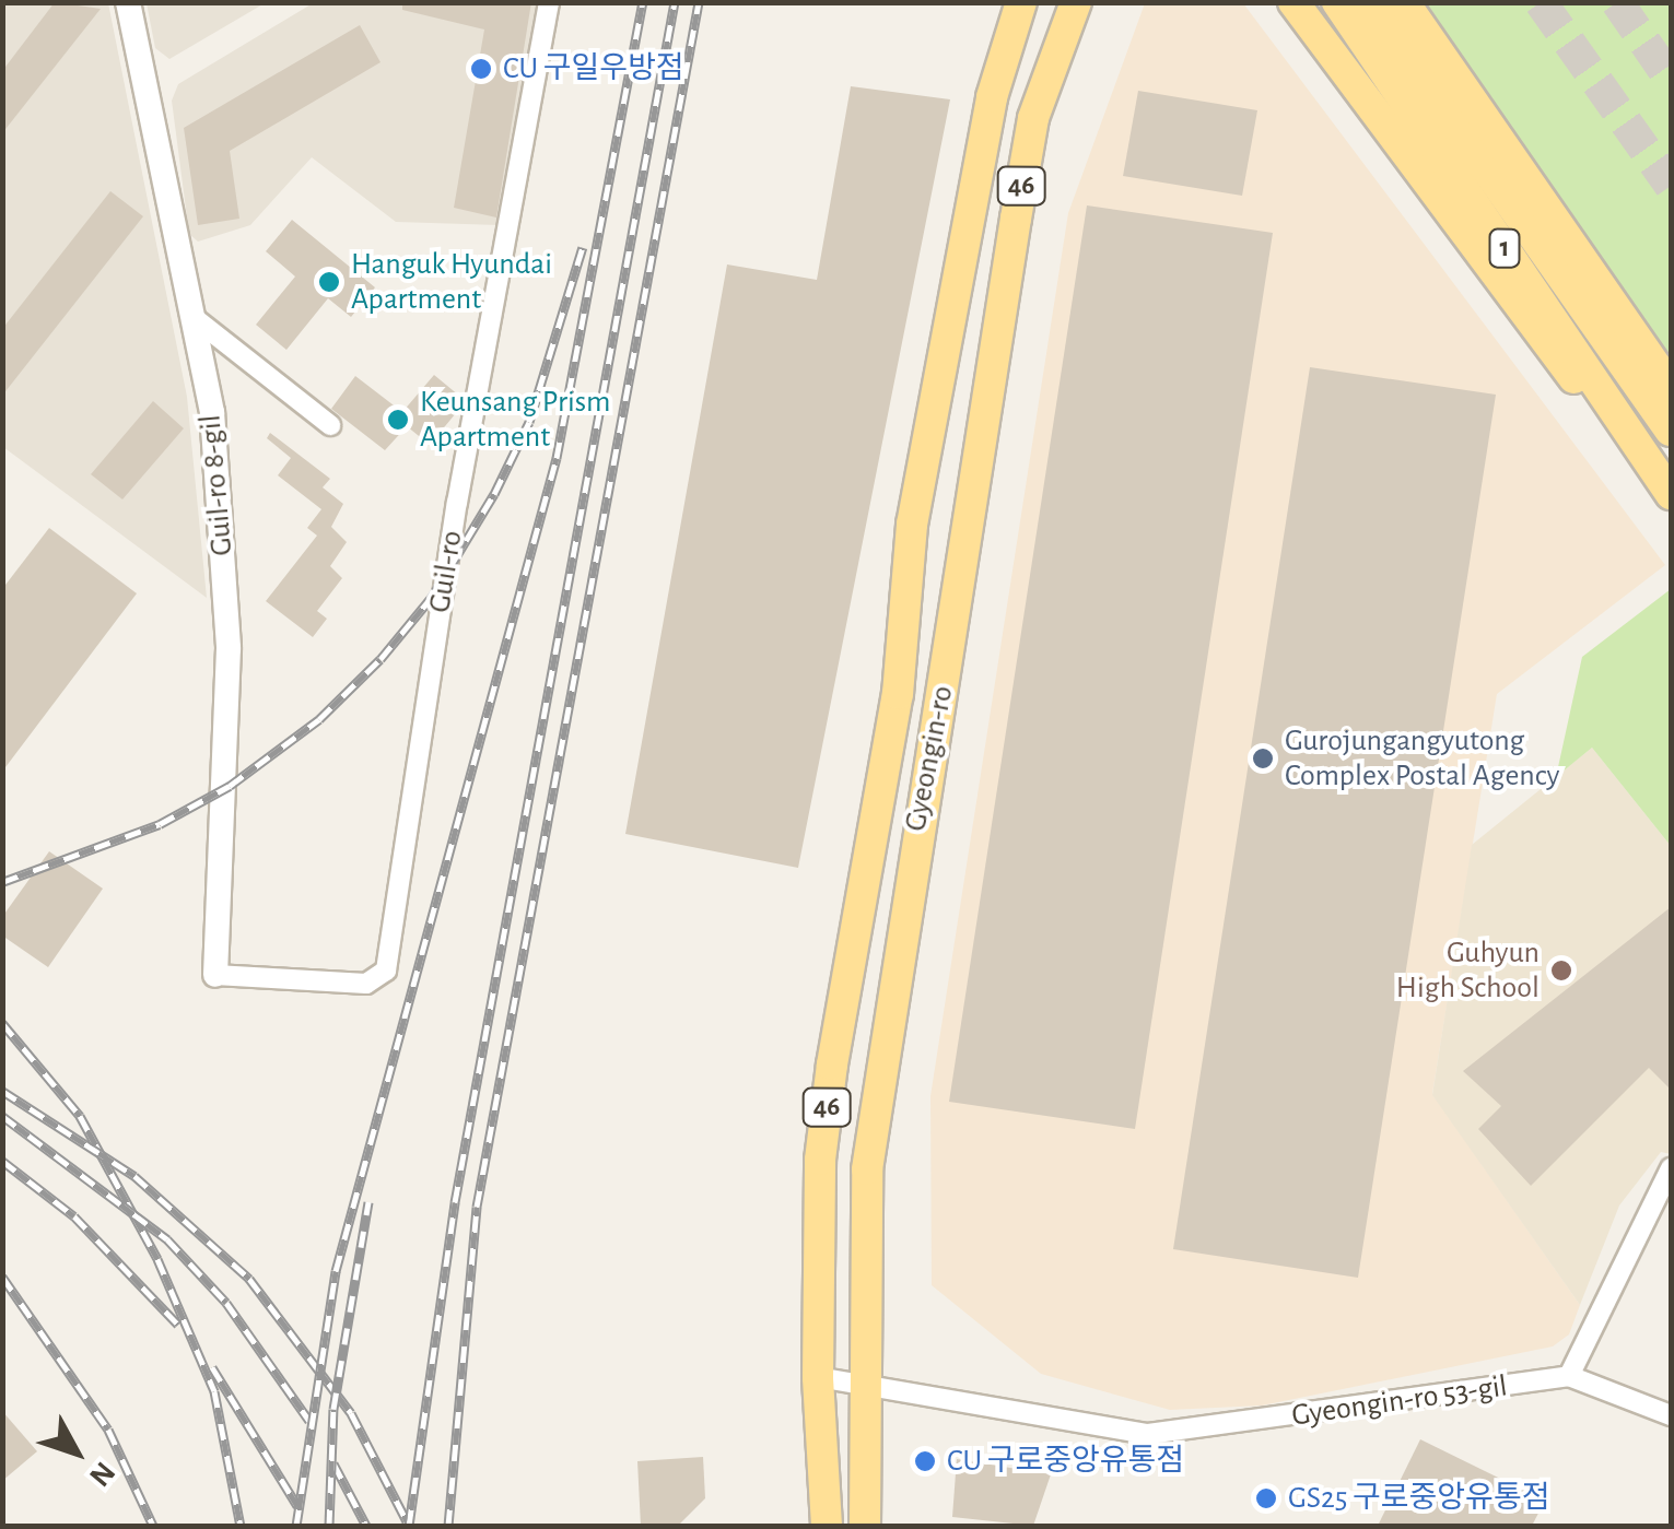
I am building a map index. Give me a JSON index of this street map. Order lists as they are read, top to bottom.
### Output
{
  "streets": {
    "main road": ["46", "1", "Gyeongin-ro"],
    "street": ["Guil-ro 8-gil", "Guil-ro", "Gyeongin-ro 53-gil"]
  },
  "crossings": [
    ["Guil-ro 8-gil", "Guil-ro"],
    ["Gyeongin-ro", "Gyeongin-ro 53-gil"]
  ],
  "places": [
    "CU 구일우방점",
    "Hanguk Hyundai Apartment",
    "Keunsang Prism Apartment",
    "Gurojungangyutong Complex Postal Agency",
    "Guhyun High School",
    "CU 구로중앙유통점",
    "GS25 구로중앙유통점"
  ],
  "north": "bottom right"
}
